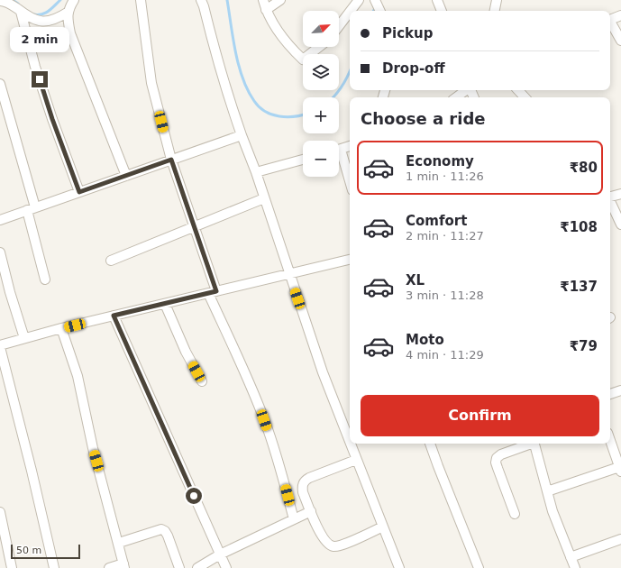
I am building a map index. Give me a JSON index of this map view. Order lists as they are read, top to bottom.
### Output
{
  "scale_bar": "50 m",
  "north": "top right",
  "page": {
    "map_buttons": ["+", "−"],
    "banner": ["Pickup", "Drop-off"],
    "bubble": "2 min",
    "heading": "Choose a ride",
    "list": [
      {
        "name": "Economy",
        "note": "1 min · 11:26",
        "value": "₹80"
      },
      {
        "name": "Comfort",
        "note": "2 min · 11:27",
        "value": "₹108"
      },
      {
        "name": "XL",
        "note": "3 min · 11:28",
        "value": "₹137"
      },
      {
        "name": "Moto",
        "note": "4 min · 11:29",
        "value": "₹79"
      }
    ],
    "buttons": "Confirm",
    "scale": "50 m"
  }
}
